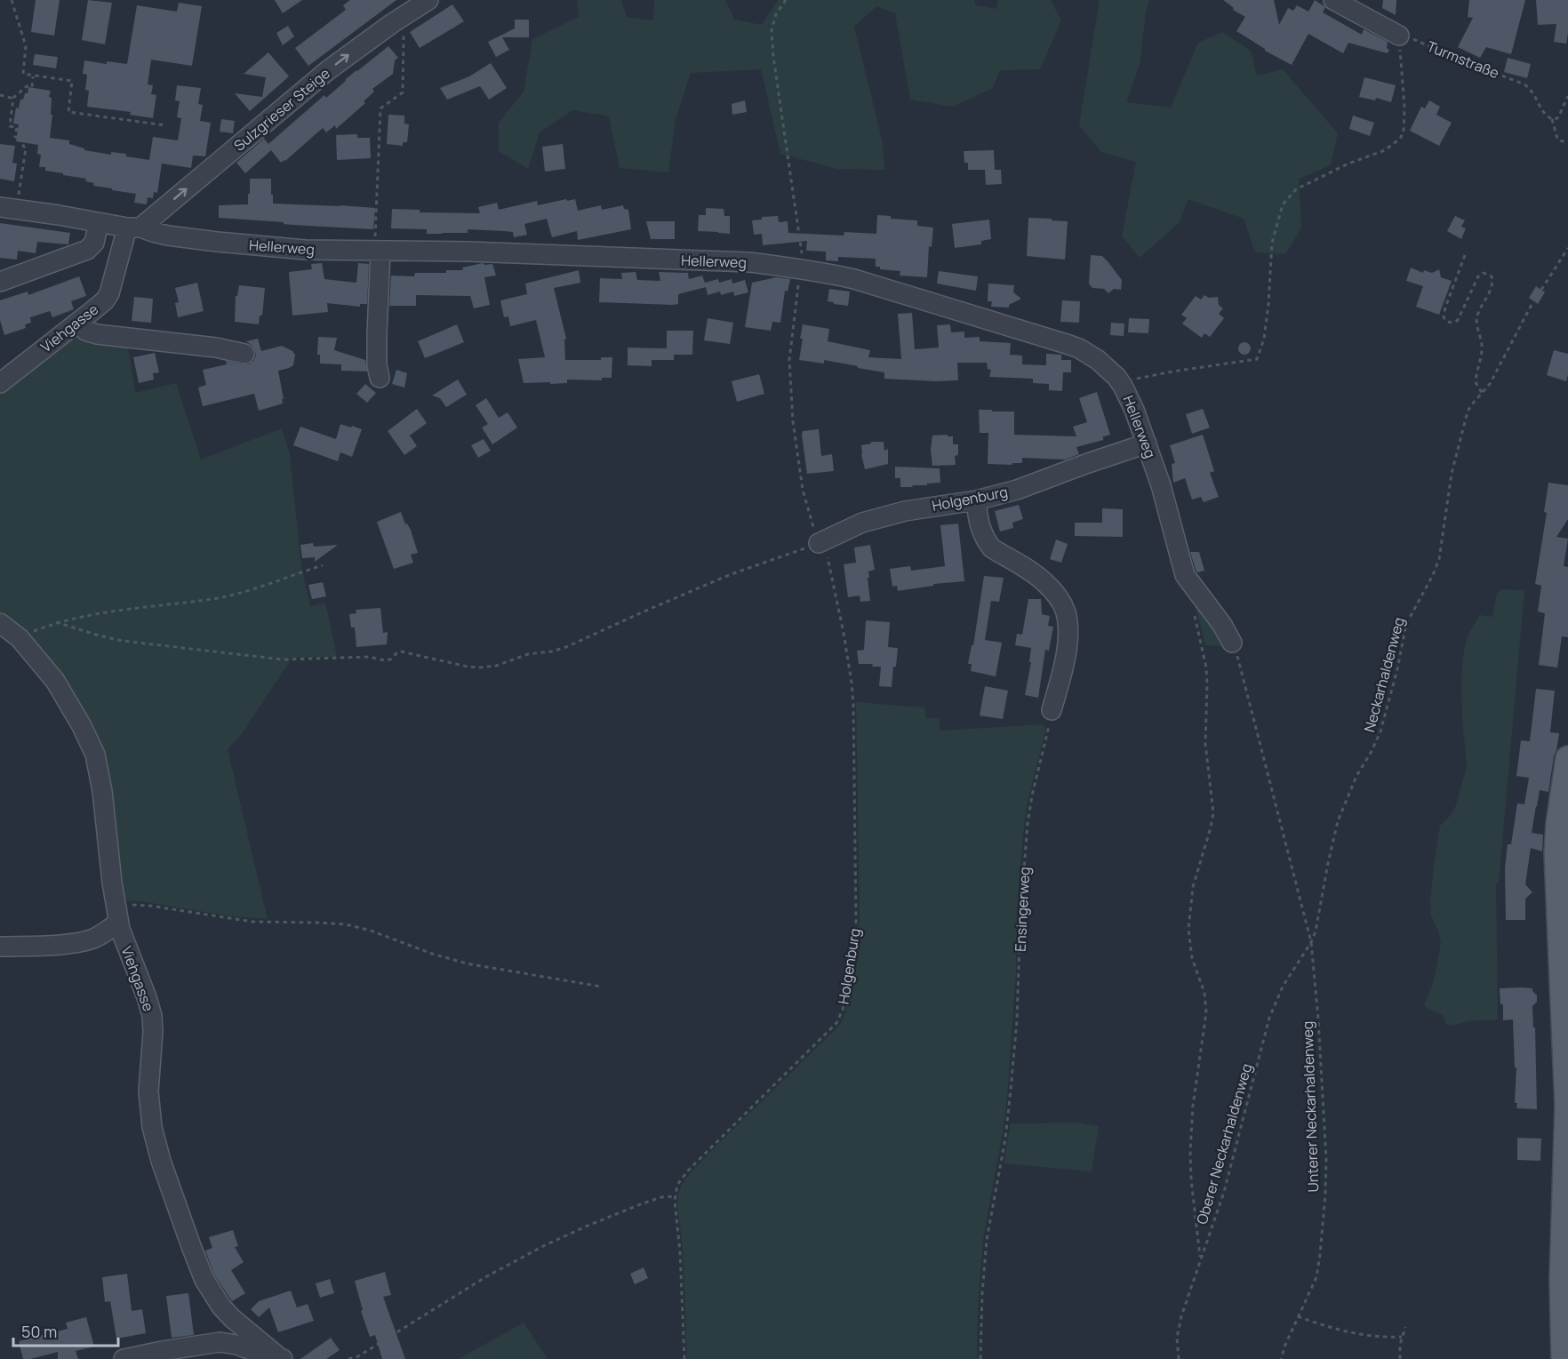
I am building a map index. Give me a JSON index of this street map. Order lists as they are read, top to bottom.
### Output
{
  "streets": {
    "street": [
      "Sulzgrieser Steige",
      "Hellerweg",
      "Viehgasse",
      "Holgenburg"
    ],
    "path": [
      "Turmstraße",
      "Neckarhaldenweg",
      "Ensingerweg",
      "Unterer Neckarhaldenweg",
      "Oberer Neckarhaldenweg"
    ]
  },
  "crossings": [
    ["Sulzgrieser Steige", "Hellerweg"],
    ["Sulzgrieser Steige", "Viehgasse"],
    ["Hellerweg", "Viehgasse"],
    ["Hellerweg", "Holgenburg"],
    ["Hellerweg", "Unterer Neckarhaldenweg"],
    ["Neckarhaldenweg", "Unterer Neckarhaldenweg"],
    ["Neckarhaldenweg", "Oberer Neckarhaldenweg"],
    ["Unterer Neckarhaldenweg", "Oberer Neckarhaldenweg"]
  ],
  "one_way": ["Sulzgrieser Steige"],
  "scale_bar": "50 m"
}
